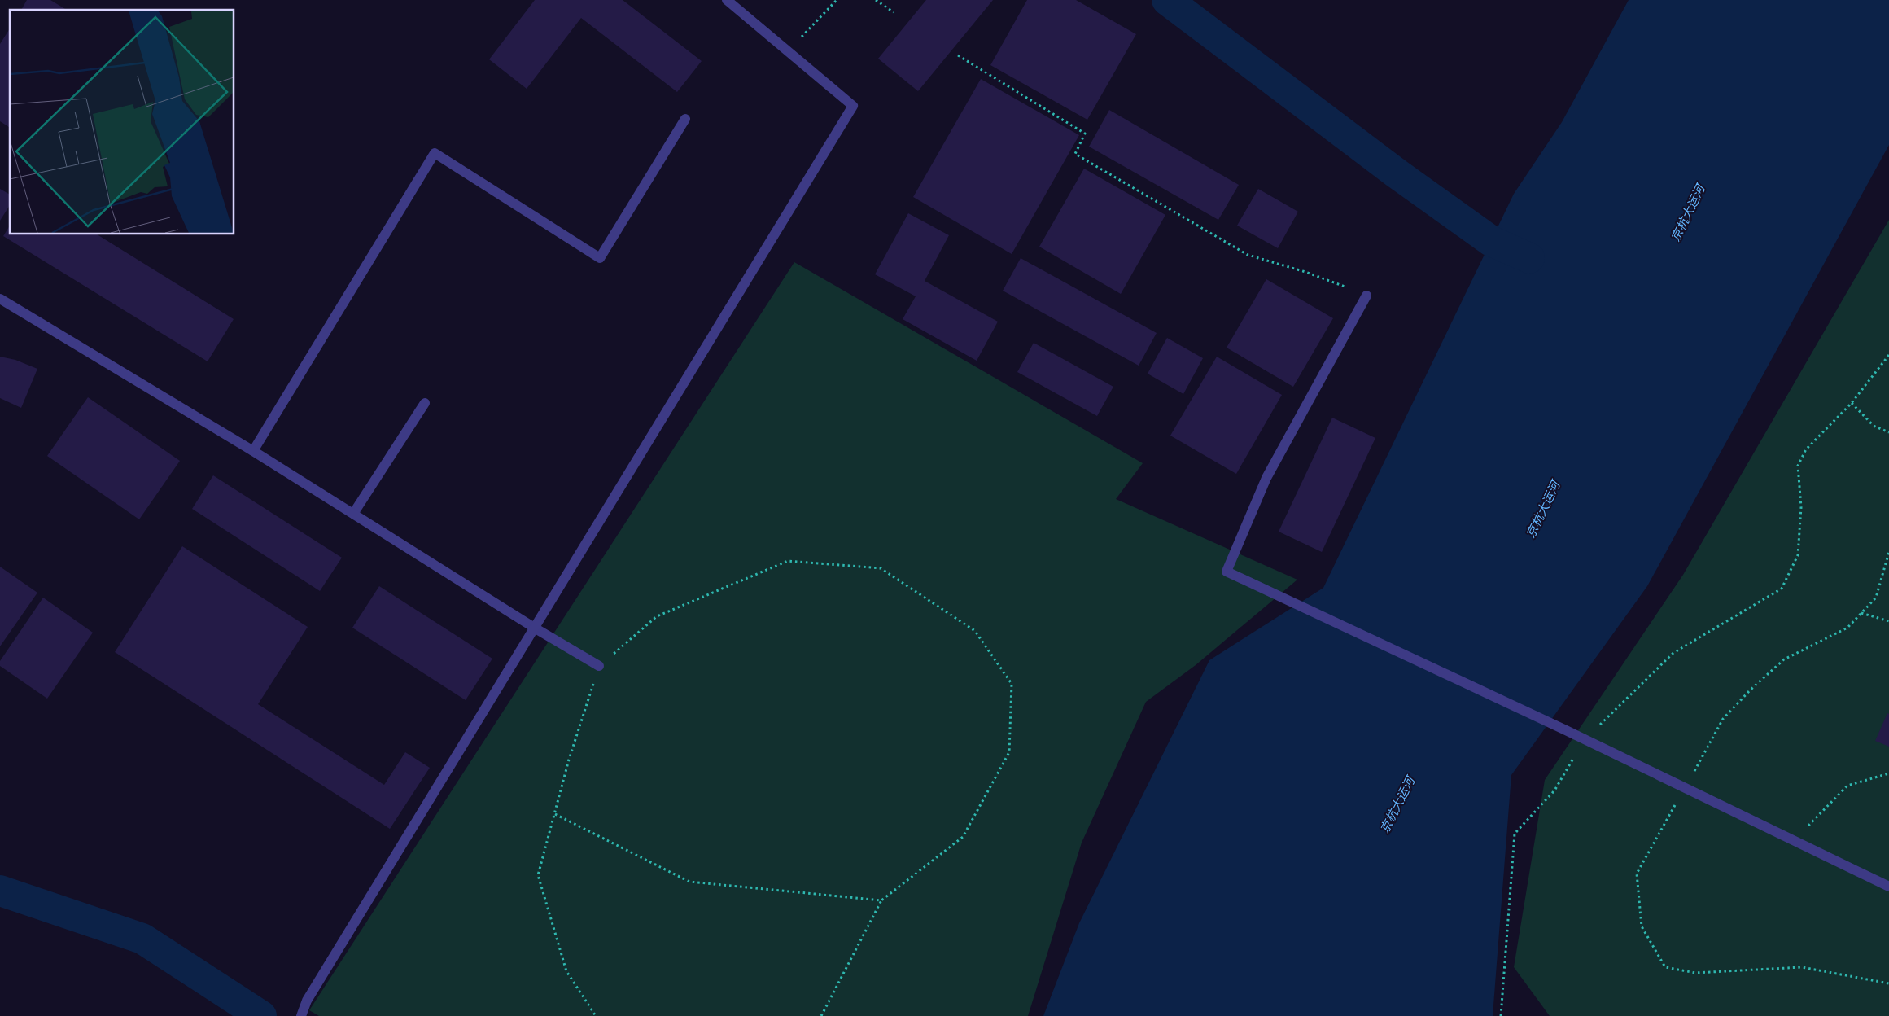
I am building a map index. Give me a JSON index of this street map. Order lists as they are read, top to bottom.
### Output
{
  "water": ["京杭大运河"]
}
